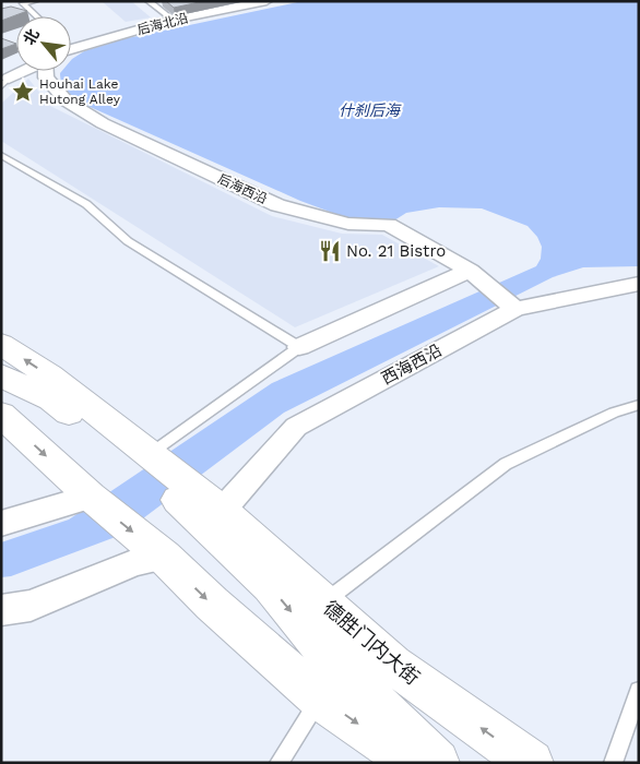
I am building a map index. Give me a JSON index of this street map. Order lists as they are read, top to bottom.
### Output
{
  "streets": {
    "main road": ["德胜门内大街"],
    "street": ["后海北沿", "后海西沿", "西海西沿"]
  },
  "crossings": [
    ["后海西沿", "西海西沿"],
    ["西海西沿", "德胜门内大街"]
  ],
  "water": ["什刹后海"],
  "places": {
    "place": ["Houhai Lake Hutong Alley"],
    "restaurant": ["No. 21 Bistro"]
  },
  "north": "top left"
}
